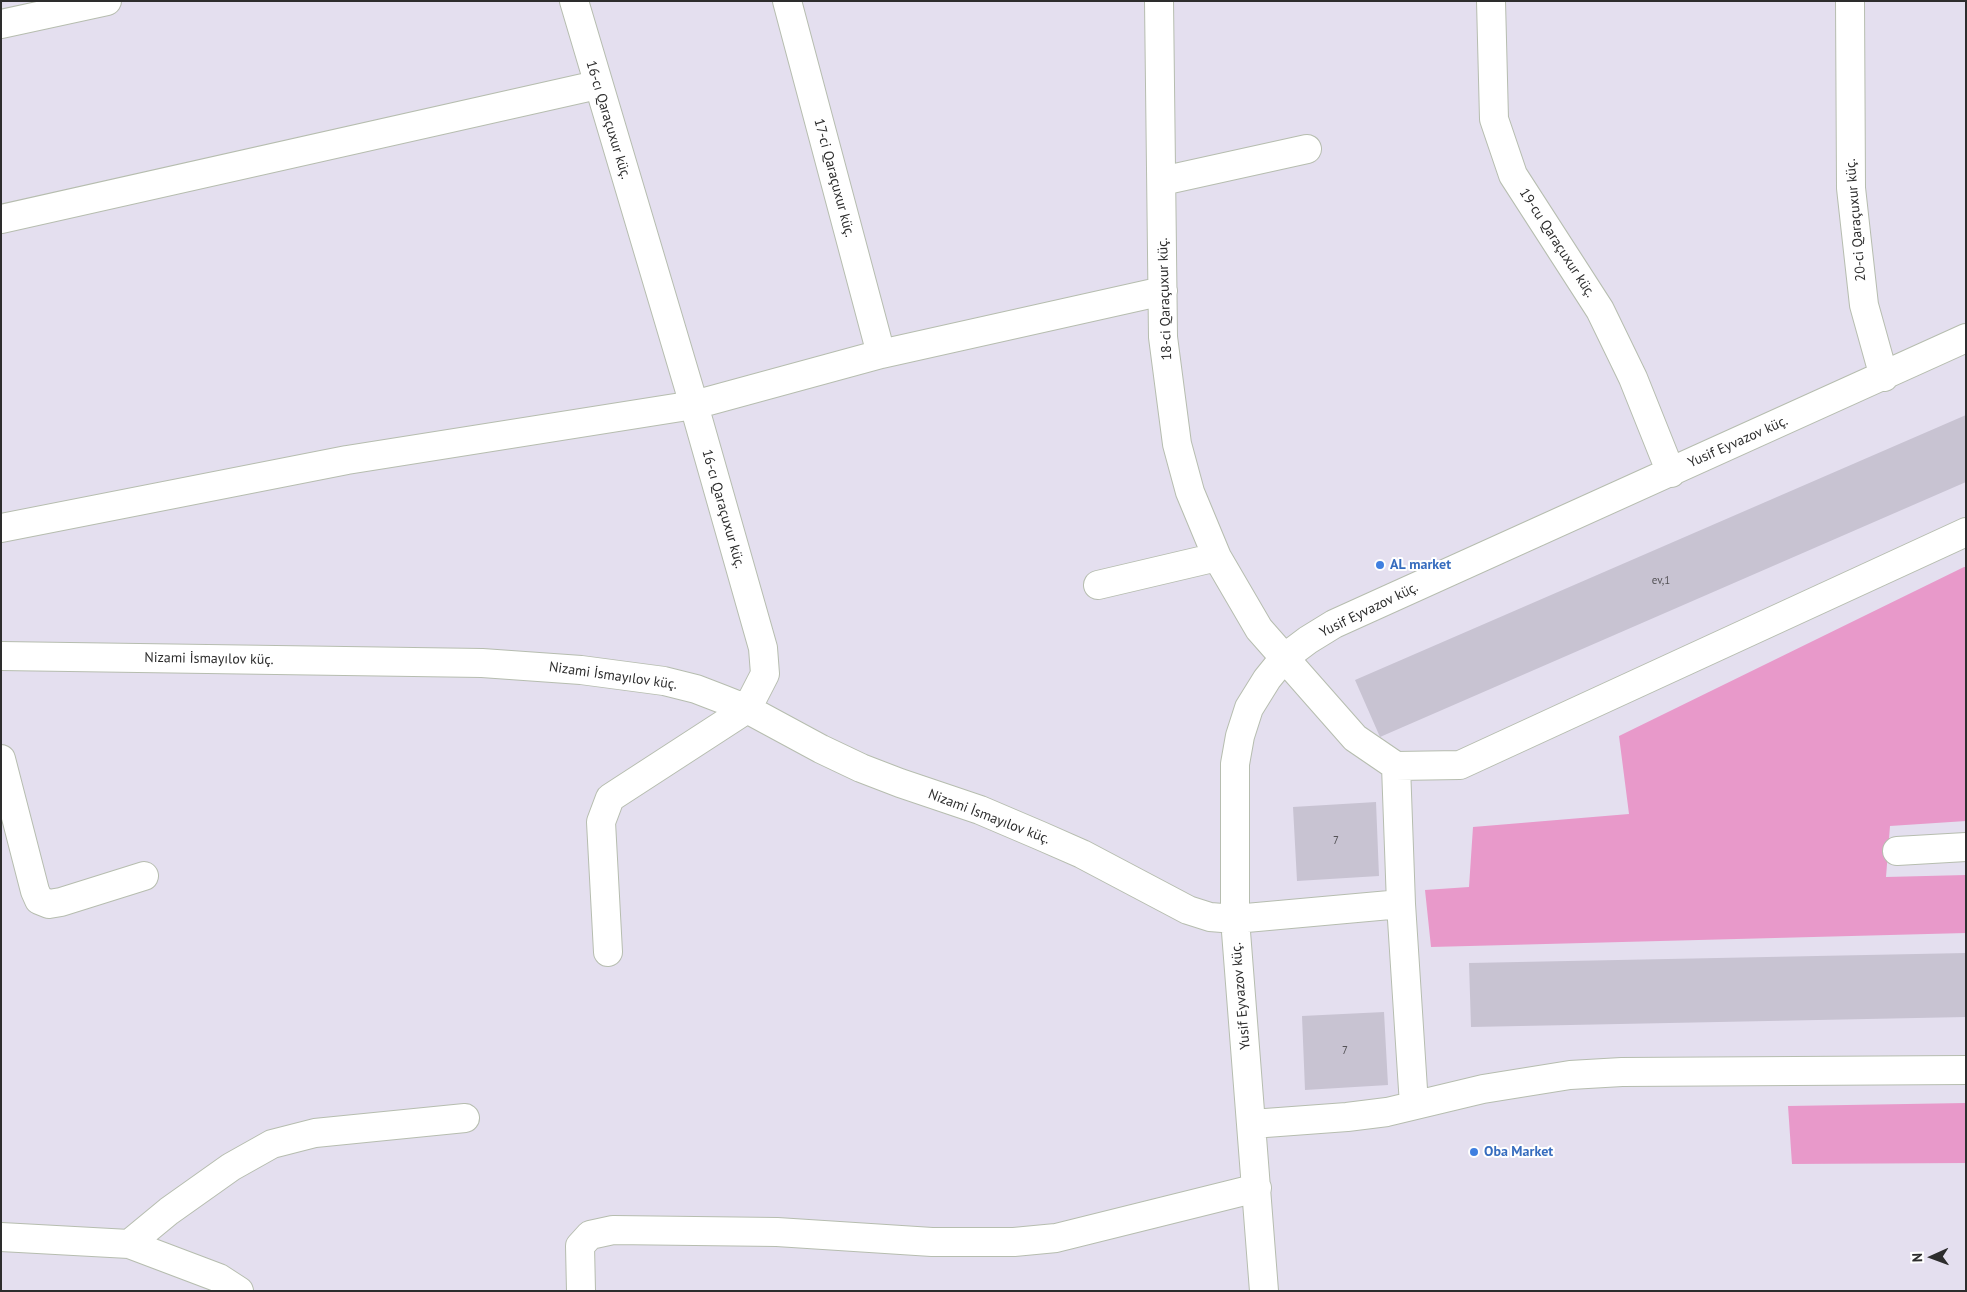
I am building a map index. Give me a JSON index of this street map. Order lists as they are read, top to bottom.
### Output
{
  "streets": {
    "street": [
      "16-cı Qaraçuxur küç.",
      "17-ci Qaraçuxur küç.",
      "20-ci Qaraçuxur küç.",
      "19-cu Qaraçuxur küç.",
      "18-ci Qaraçuxur küç.",
      "Yusif Eyvazov küç.",
      "Nizami İsmayılov küç."
    ]
  },
  "crossings": [
    ["16-cı Qaraçuxur küç.", "Nizami İsmayılov küç."],
    ["20-ci Qaraçuxur küç.", "Yusif Eyvazov küç."],
    ["19-cu Qaraçuxur küç.", "Yusif Eyvazov küç."],
    ["18-ci Qaraçuxur küç.", "Yusif Eyvazov küç."],
    ["Yusif Eyvazov küç.", "Nizami İsmayılov küç."]
  ],
  "places": ["AL market", "Oba Market"],
  "house_numbers": ["ev,1", "7", "7"],
  "north": "left"
}
